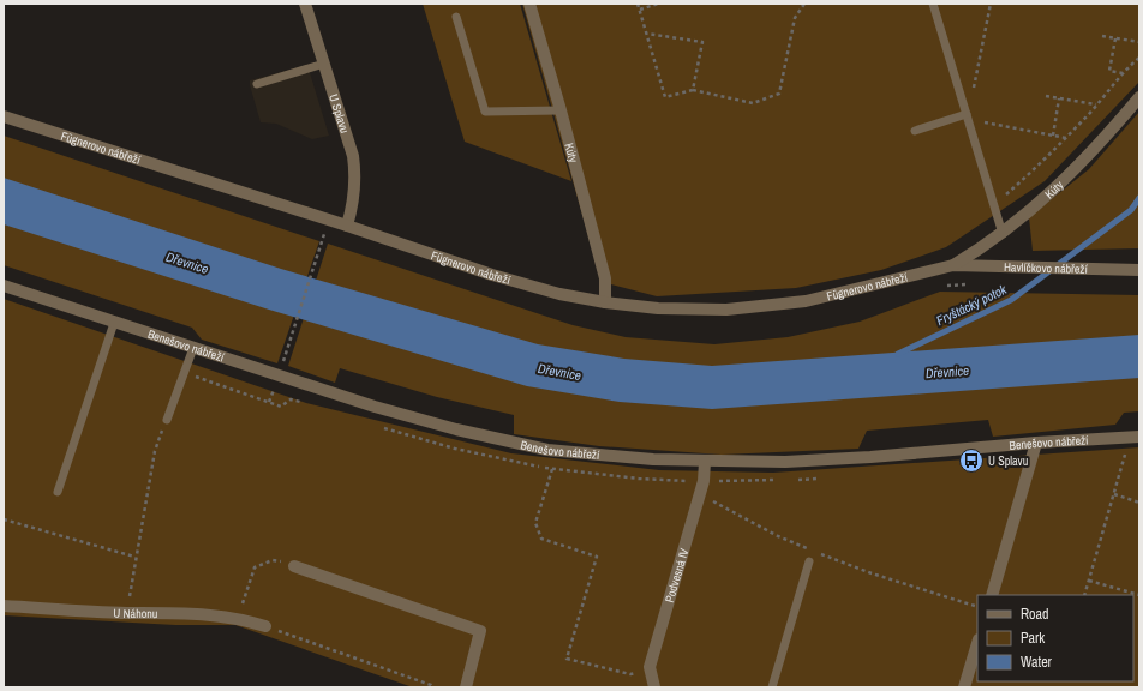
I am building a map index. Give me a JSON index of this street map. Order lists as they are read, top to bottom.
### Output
{
  "streets": {
    "street": [
      "U Splavu",
      "Fügnerovo nábřeží",
      "Kúty",
      "Havlíčkovo nábřeží",
      "Benešovo nábřeží",
      "Podvesná IV",
      "U Náhonu"
    ]
  },
  "crossings": [
    ["U Splavu", "Fügnerovo nábřeží"],
    ["Fügnerovo nábřeží", "Kúty"],
    ["Fügnerovo nábřeží", "Havlíčkovo nábřeží"],
    ["Kúty", "Havlíčkovo nábřeží"],
    ["Benešovo nábřeží", "Podvesná IV"]
  ],
  "water": ["Dřevnice", "Fryštácký potok"],
  "places": {
    "bus stop": ["U Splavu"]
  },
  "legend": ["Road", "Park", "Water"]
}
